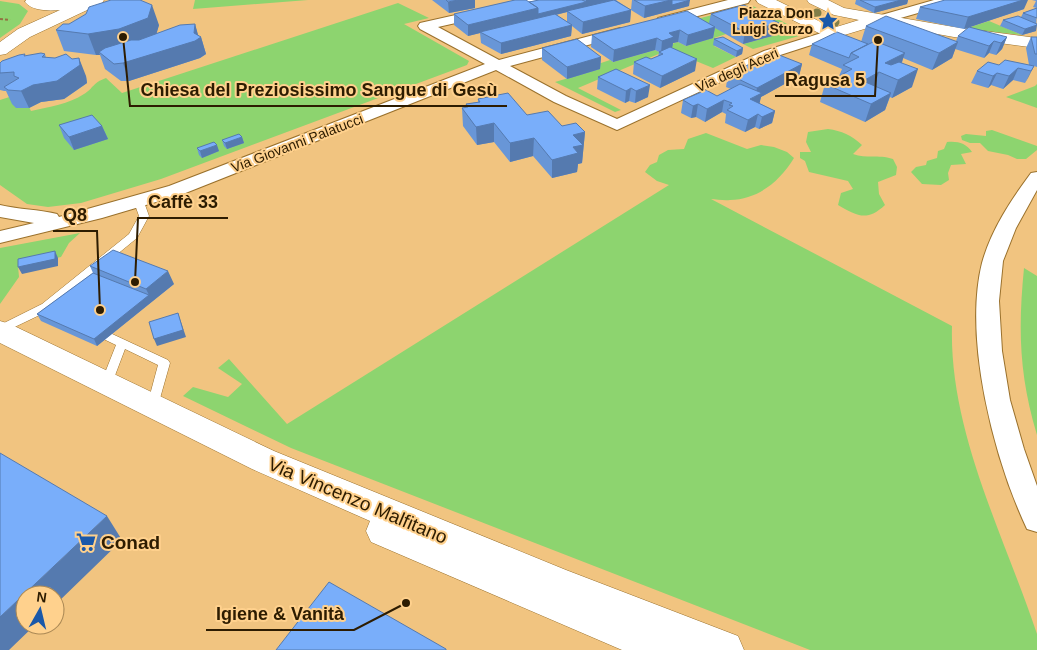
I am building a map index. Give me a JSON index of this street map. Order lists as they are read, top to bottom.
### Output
{
  "streets": {
    "main road": ["Via degli Aceri", "Via Vincenzo Malfitano"],
    "street": ["Via Giovanni Palatucci"]
  },
  "crossings": [
    ["Via degli Aceri", "Via Giovanni Palatucci"]
  ],
  "places": {
    "place": ["Piazza Don Luigi Sturzo"],
    "other": [
      "Chiesa del Preziosissimo Sangue di Gesù",
      "Ragusa 5",
      "Caffè 33",
      "Q8",
      "Igiene & Vanità"
    ],
    "supermarket": ["Conad"]
  },
  "north": "top"
}
